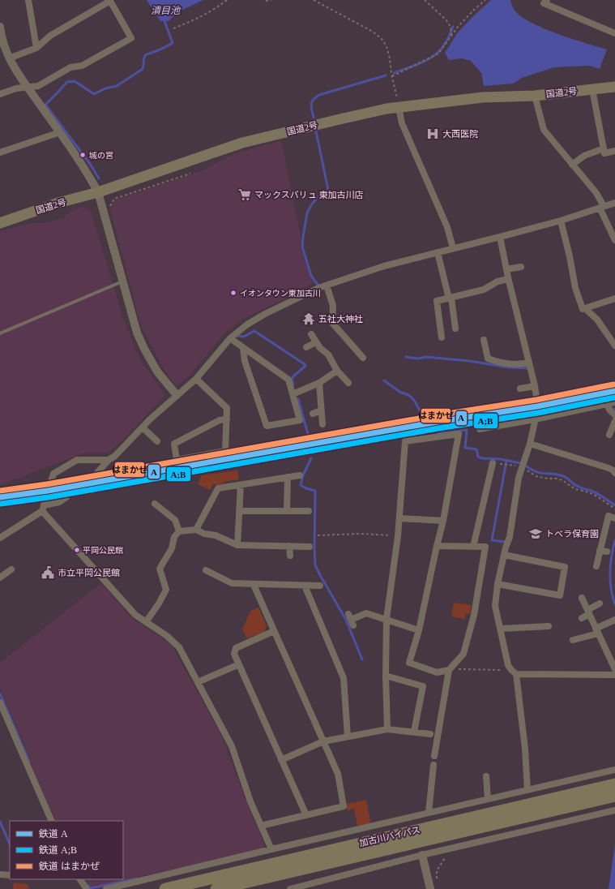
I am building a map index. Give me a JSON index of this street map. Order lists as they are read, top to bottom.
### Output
{
  "streets": {
    "highway": ["国道2号", "加古川バイパス"]
  },
  "water": ["潰目池"],
  "places": {
    "hospital": ["大西医院"],
    "other": ["城の宮", "イオンタウン東加古川", "平岡公民館"],
    "supermarket": ["マックスバリュ 東加古川店"],
    "temple": ["五社大神社"],
    "school or university": ["トベラ保育園"],
    "public building": ["市立平岡公民館"]
  },
  "lines": ["rail line はまかぜ", "rail line A", "rail line A;B"],
  "legend": ["鉄道 A", "鉄道 A;B", "鉄道 はまかぜ"]
}
